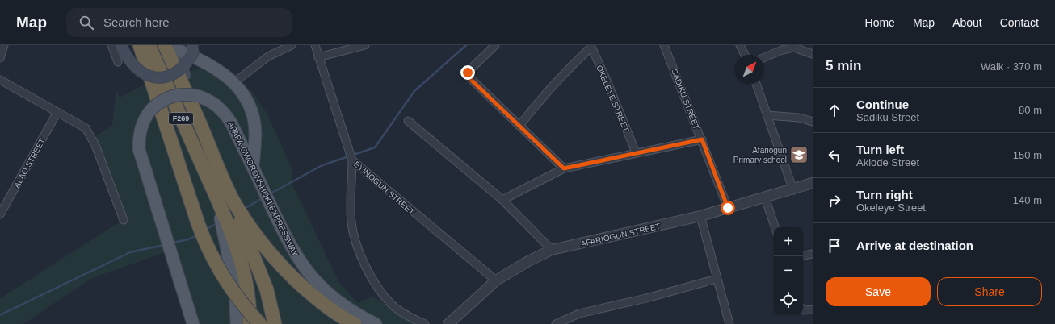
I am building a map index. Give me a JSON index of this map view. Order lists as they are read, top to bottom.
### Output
{
  "streets": {
    "highway": ["F269"],
    "main road": ["APAPA-OWORONSHOKI EXPRESSWAY"],
    "street": [
      "OKELEYE STREET",
      "SADIKU STREET",
      "ALAO STREET",
      "EYINOGUN STREET",
      "AFARIOGUN STREET"
    ]
  },
  "crossings": [
    ["SADIKU STREET", "AFARIOGUN STREET"],
    ["EYINOGUN STREET", "AFARIOGUN STREET"]
  ],
  "places": {
    "school or university": ["Afariogun Primary school"]
  },
  "north": "top right",
  "page": {
    "header": "Map",
    "search": "Search here",
    "nav": [
      "Home",
      "Map",
      "About",
      "Contact"
    ],
    "heading": ["5 min", "Walk · 370 m"],
    "list": [
      ["Continue", "Sadiku Street", "80 m"],
      ["Turn left", "Akiode Street", "150 m"],
      ["Turn right", "Okeleye Street", "140 m"],
      "Arrive at destination"
    ],
    "map_buttons": ["+", "−"],
    "buttons": ["Save", "Share"]
  }
}
